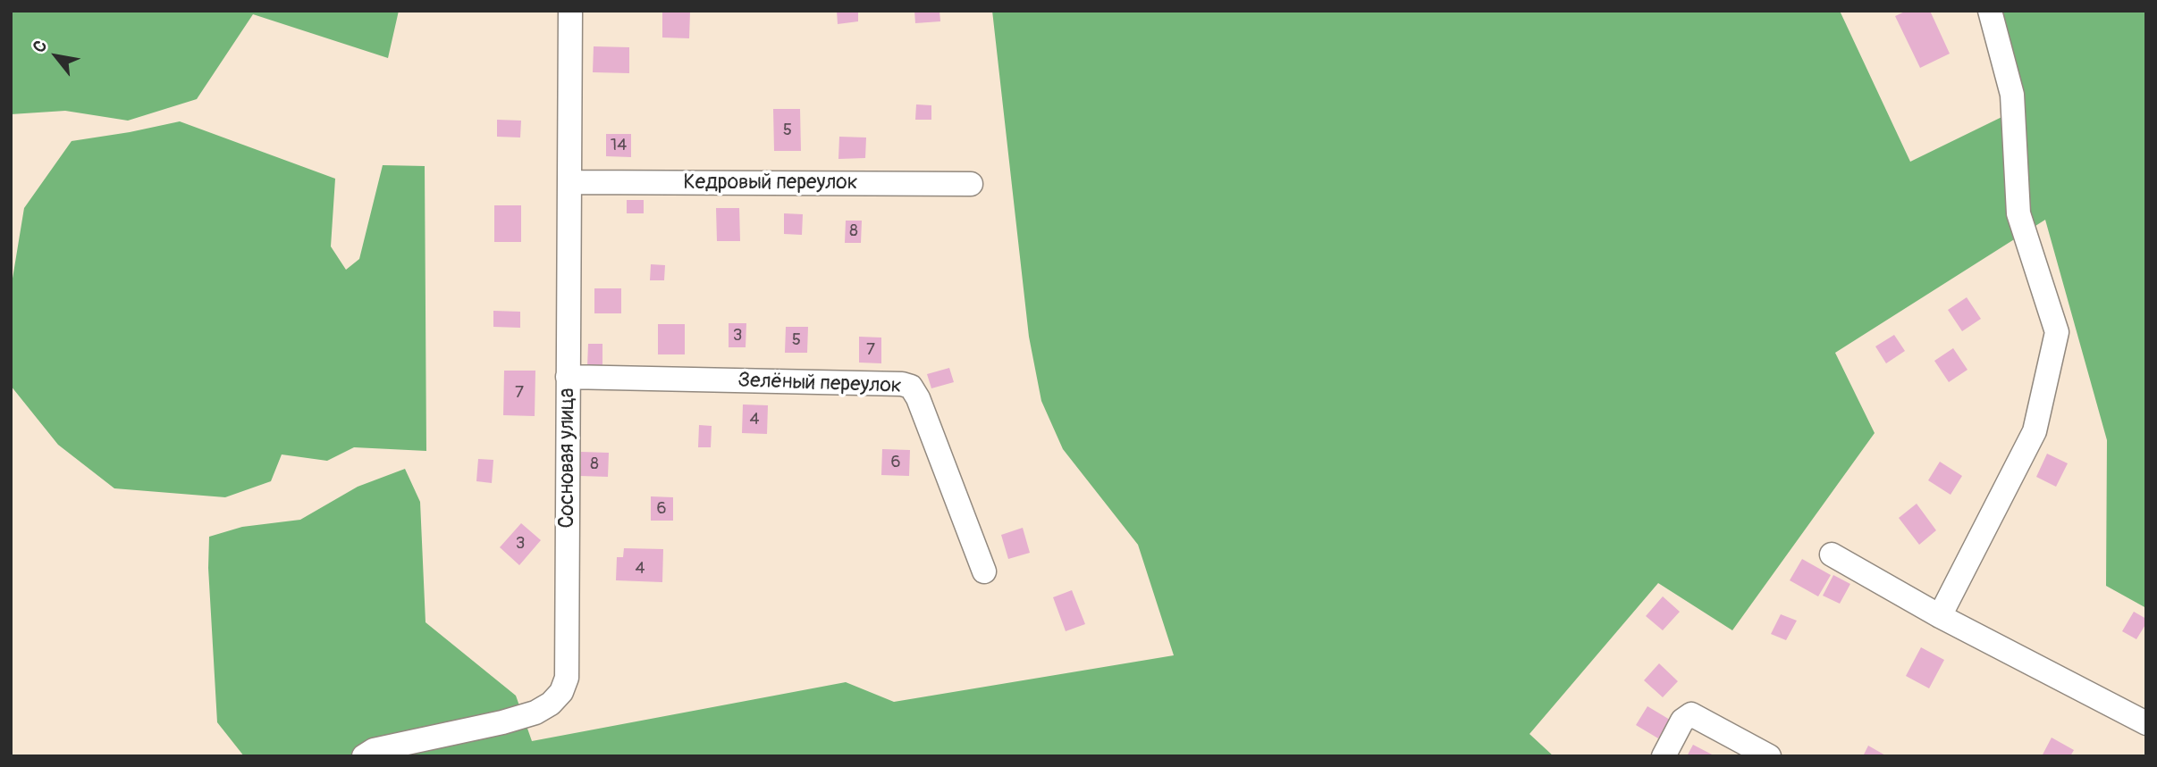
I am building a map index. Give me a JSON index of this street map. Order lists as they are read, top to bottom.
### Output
{
  "streets": {
    "street": ["Кедровый переулок", "Зелёный переулок", "Сосновая улица"]
  },
  "crossings": [
    ["Кедровый переулок", "Сосновая улица"],
    ["Зелёный переулок", "Сосновая улица"]
  ],
  "house_numbers": [
    "5",
    "14",
    "8",
    "3",
    "5",
    "7",
    "7",
    "4",
    "6",
    "8",
    "6",
    "3",
    "4"
  ],
  "north": "top left"
}
